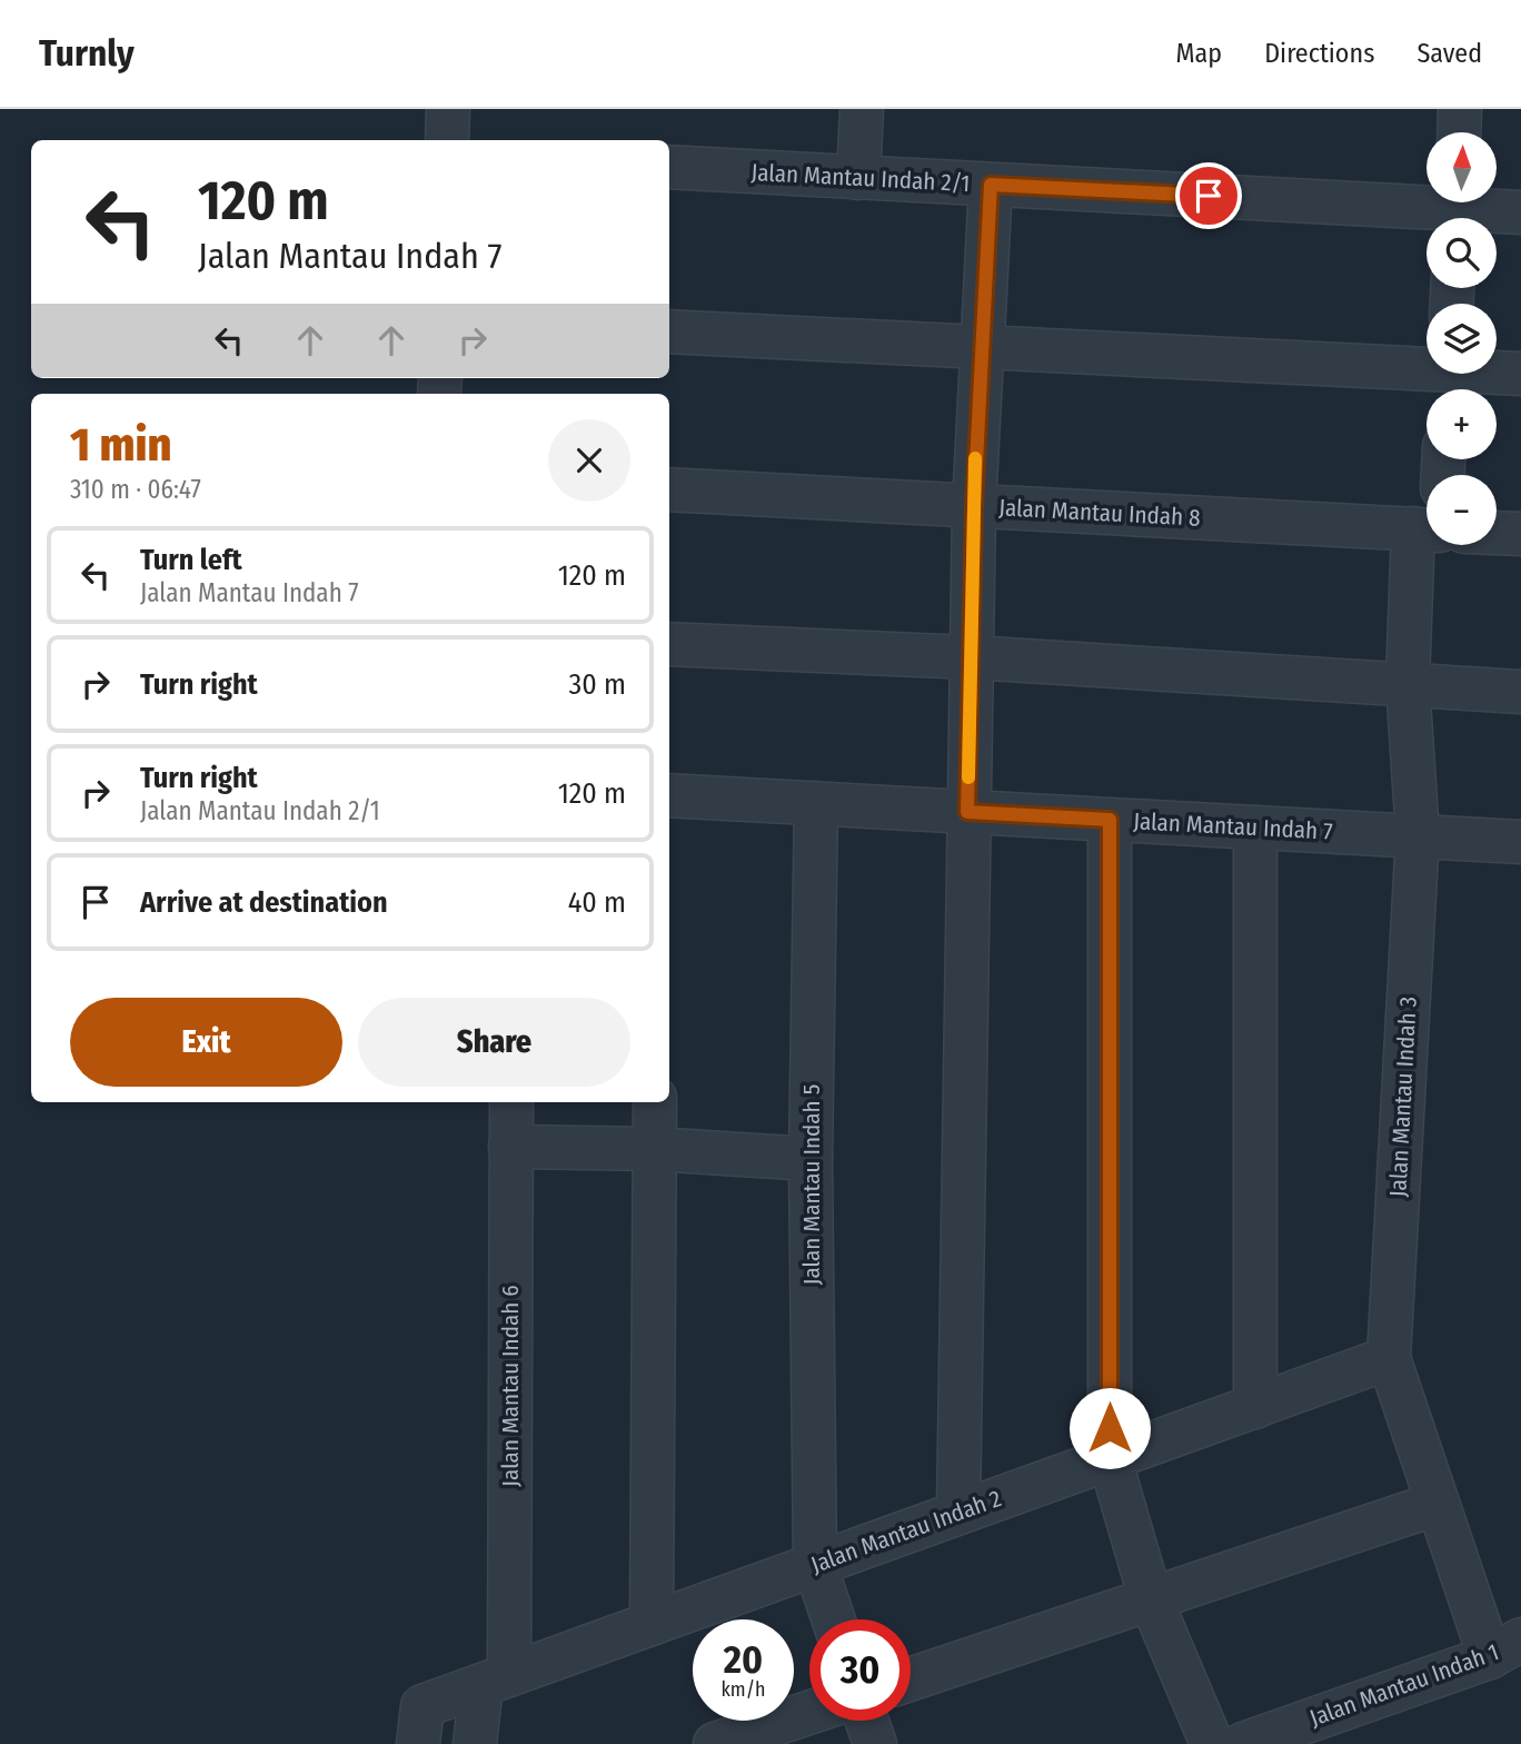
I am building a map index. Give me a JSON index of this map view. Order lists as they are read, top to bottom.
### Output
{
  "streets": {
    "street": [
      "Jalan Mantau Indah 2/1",
      "Jalan Mantau Indah 8",
      "Jalan Mantau Indah 7",
      "Jalan Mantau Indah 3",
      "Jalan Mantau Indah 5",
      "Jalan Mantau Indah 6",
      "Jalan Mantau Indah 2",
      "Jalan Mantau Indah 1"
    ]
  },
  "crossings": [
    ["Jalan Mantau Indah 7", "Jalan Mantau Indah 3"],
    ["Jalan Mantau Indah 7", "Jalan Mantau Indah 5"],
    ["Jalan Mantau Indah 3", "Jalan Mantau Indah 2"],
    ["Jalan Mantau Indah 5", "Jalan Mantau Indah 2"],
    ["Jalan Mantau Indah 6", "Jalan Mantau Indah 2"]
  ],
  "north": "top",
  "page": {
    "header": "Turnly",
    "nav": ["Map", "Directions", "Saved"],
    "map_buttons": ["+", "−"],
    "turn": ["120 m", "Jalan Mantau Indah 7"],
    "heading": ["1 min", "310 m · 06:47"],
    "list": [
      {
        "name": "Turn left",
        "note": "Jalan Mantau Indah 7",
        "value": "120 m"
      },
      {
        "name": "Turn right",
        "value": "30 m"
      },
      {
        "name": "Turn right",
        "note": "Jalan Mantau Indah 2/1",
        "value": "120 m"
      },
      {
        "name": "Arrive at destination",
        "value": "40 m"
      }
    ],
    "buttons": ["Exit", "Share"],
    "speed": "20 km/h",
    "limit": "30"
  }
}
